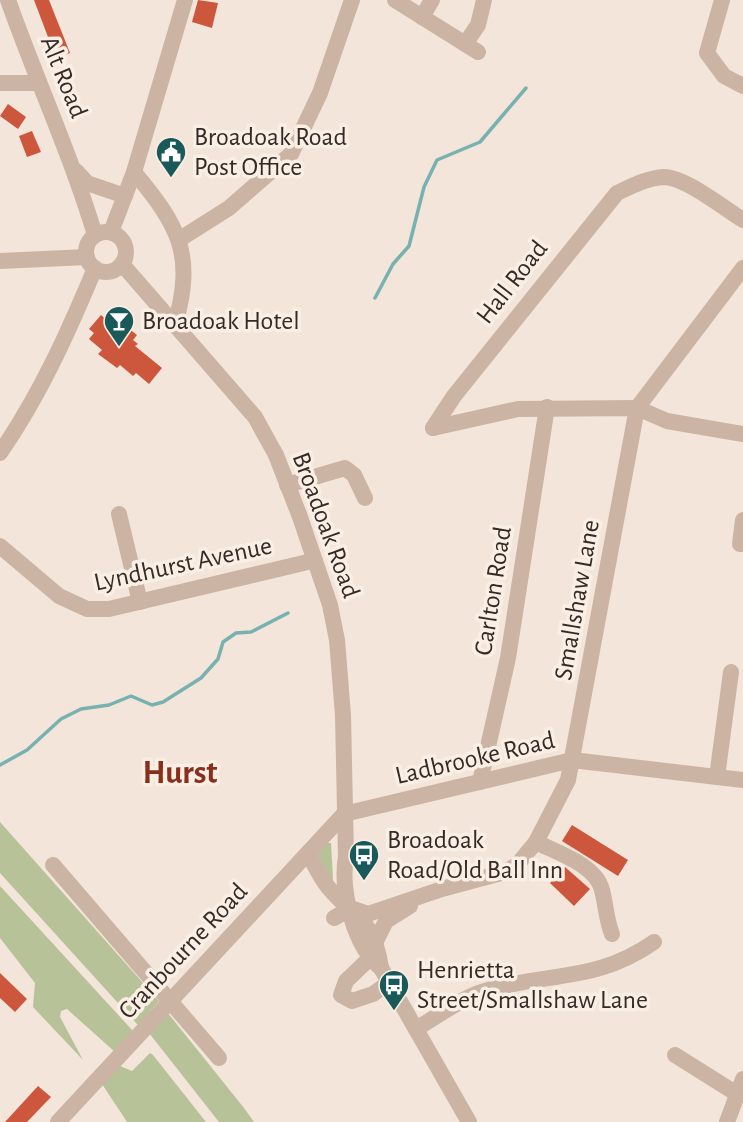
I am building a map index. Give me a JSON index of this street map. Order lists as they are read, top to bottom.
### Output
{
  "streets": {
    "street": [
      "Alt Road",
      "Hall Road",
      "Broadoak Road",
      "Lyndhurst Avenue",
      "Carlton Road",
      "Smallshaw Lane",
      "Ladbrooke Road",
      "Cranbourne Road"
    ]
  },
  "crossings": [
    ["Alt Road", "Broadoak Road"],
    ["Hall Road", "Carlton Road"],
    ["Broadoak Road", "Lyndhurst Avenue"],
    ["Broadoak Road", "Smallshaw Lane"],
    ["Broadoak Road", "Ladbrooke Road"],
    ["Broadoak Road", "Cranbourne Road"],
    ["Carlton Road", "Ladbrooke Road"],
    ["Smallshaw Lane", "Ladbrooke Road"],
    ["Ladbrooke Road", "Cranbourne Road"]
  ],
  "districts": ["Hurst"],
  "places": {
    "public building": ["Broadoak Road Post Office"],
    "bar": ["Broadoak Hotel"],
    "bus stop": ["Broadoak Road/Old Ball Inn", "Henrietta Street/Smallshaw Lane"]
  }
}
